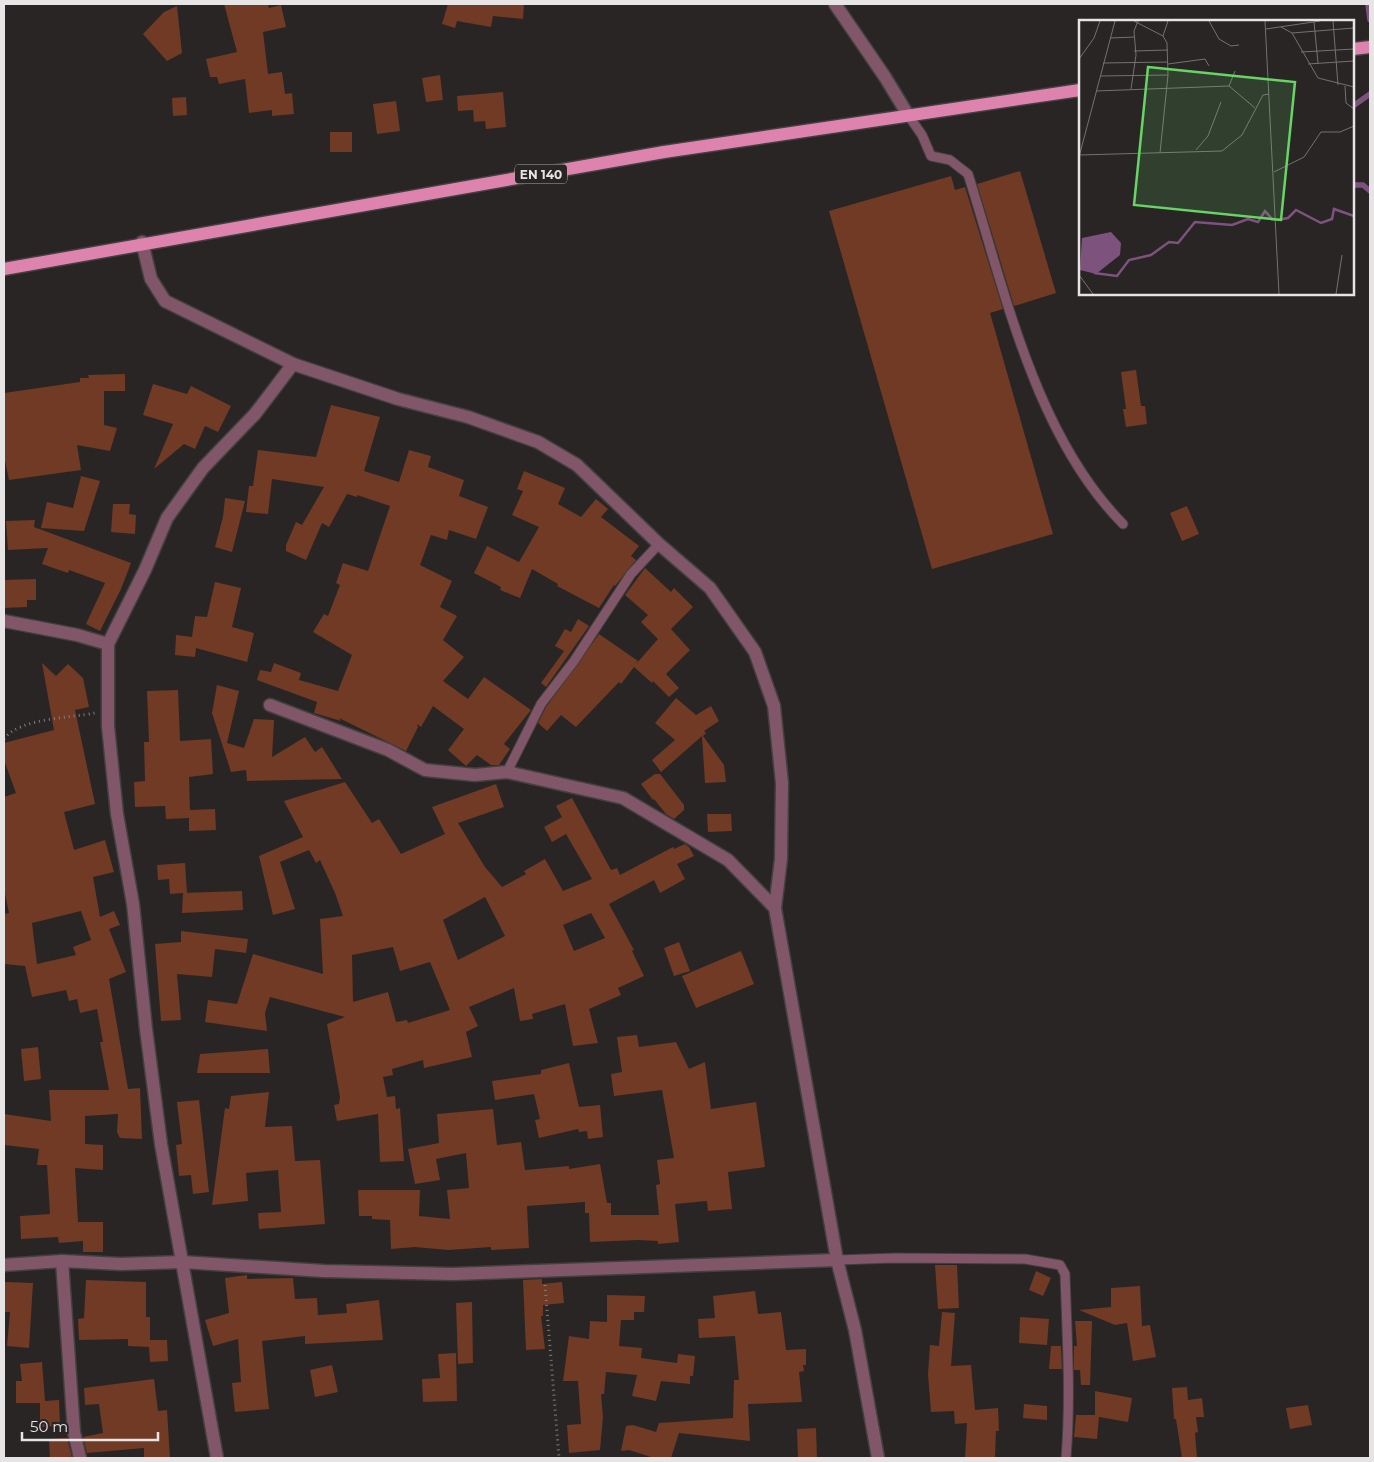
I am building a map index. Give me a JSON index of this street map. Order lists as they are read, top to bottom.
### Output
{
  "streets": {
    "main road": ["EN 140"]
  },
  "scale_bar": "50 m"
}
